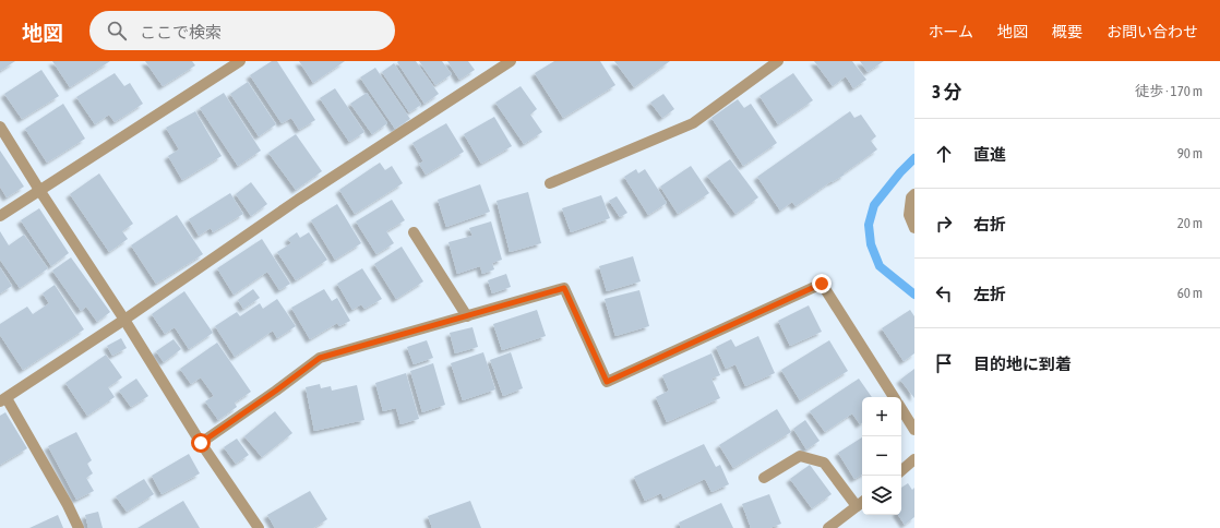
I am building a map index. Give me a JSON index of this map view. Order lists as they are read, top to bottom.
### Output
{
  "page": {
    "header": "地図",
    "search": "ここで検索",
    "nav": [
      "ホーム",
      "地図",
      "概要",
      "お問い合わせ"
    ],
    "heading": ["3 分", "徒歩 · 170 m"],
    "list": [
      ["直進", "90 m"],
      ["右折", "20 m"],
      ["左折", "60 m"],
      "目的地に到着"
    ],
    "map_buttons": ["+", "−"]
  }
}
